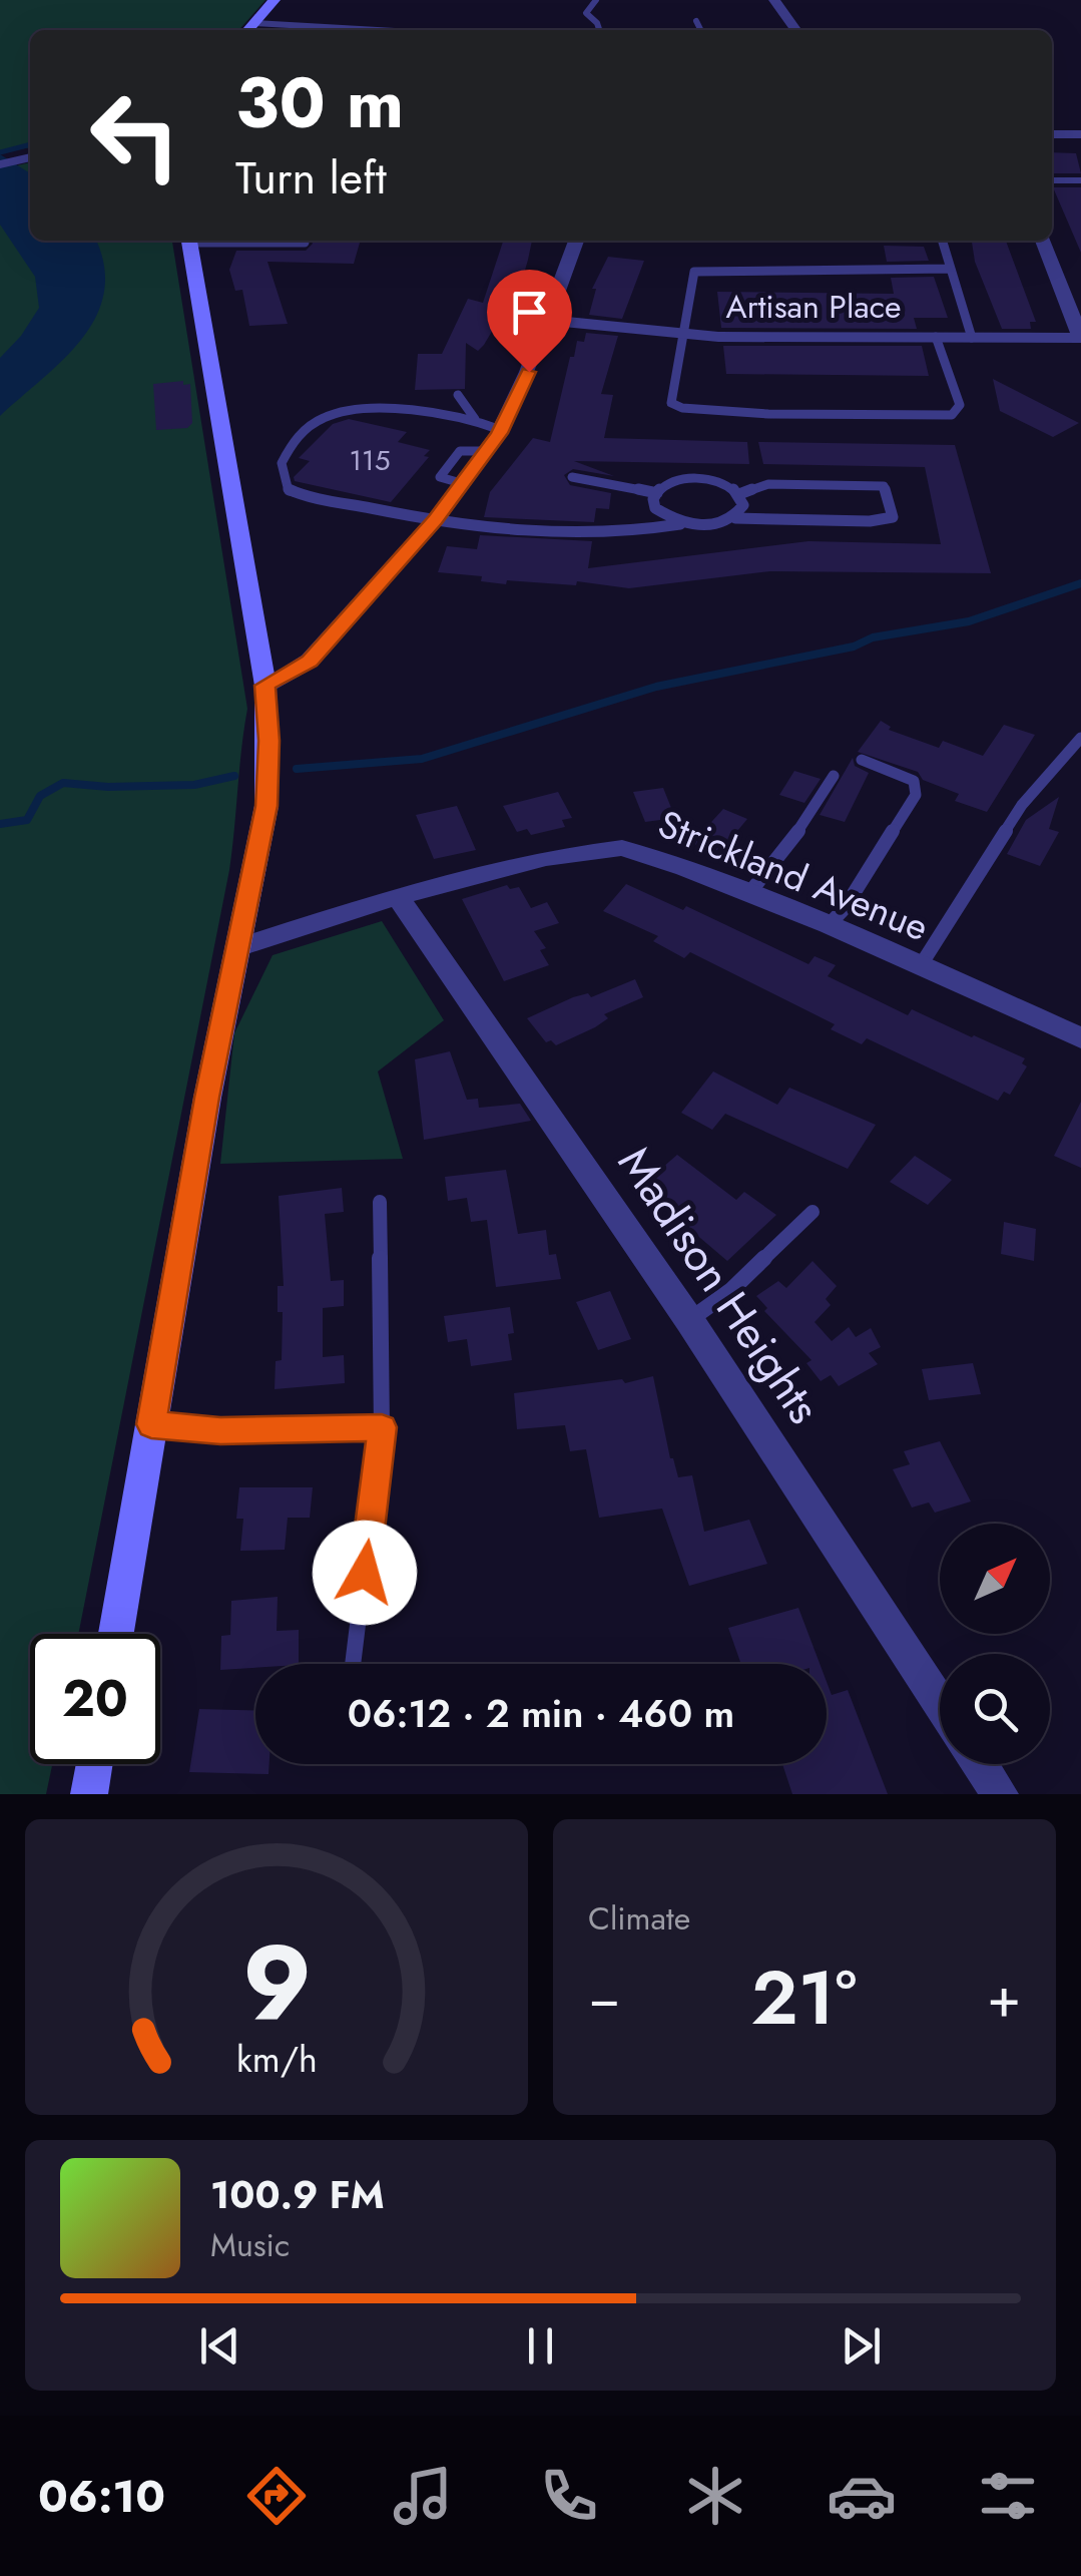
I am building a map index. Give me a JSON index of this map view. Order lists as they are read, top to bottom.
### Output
{
  "streets": {
    "street": ["Artisan Place", "Strickland Avenue", "Madison Heights"]
  },
  "crossings": [
    ["Strickland Avenue", "Madison Heights"]
  ],
  "house_numbers": ["115"],
  "north": "top right",
  "page": {
    "turn": ["30 m", "Turn left"],
    "limit": "20",
    "trip": "06:12 · 2 min · 460 m",
    "tile": "Climate",
    "heat": ["−", "21°", "+"],
    "song": ["100.9 FM", "Music"],
    "tabs": "06:10",
    "gauge": ["9", "km/h"]
  }
}
